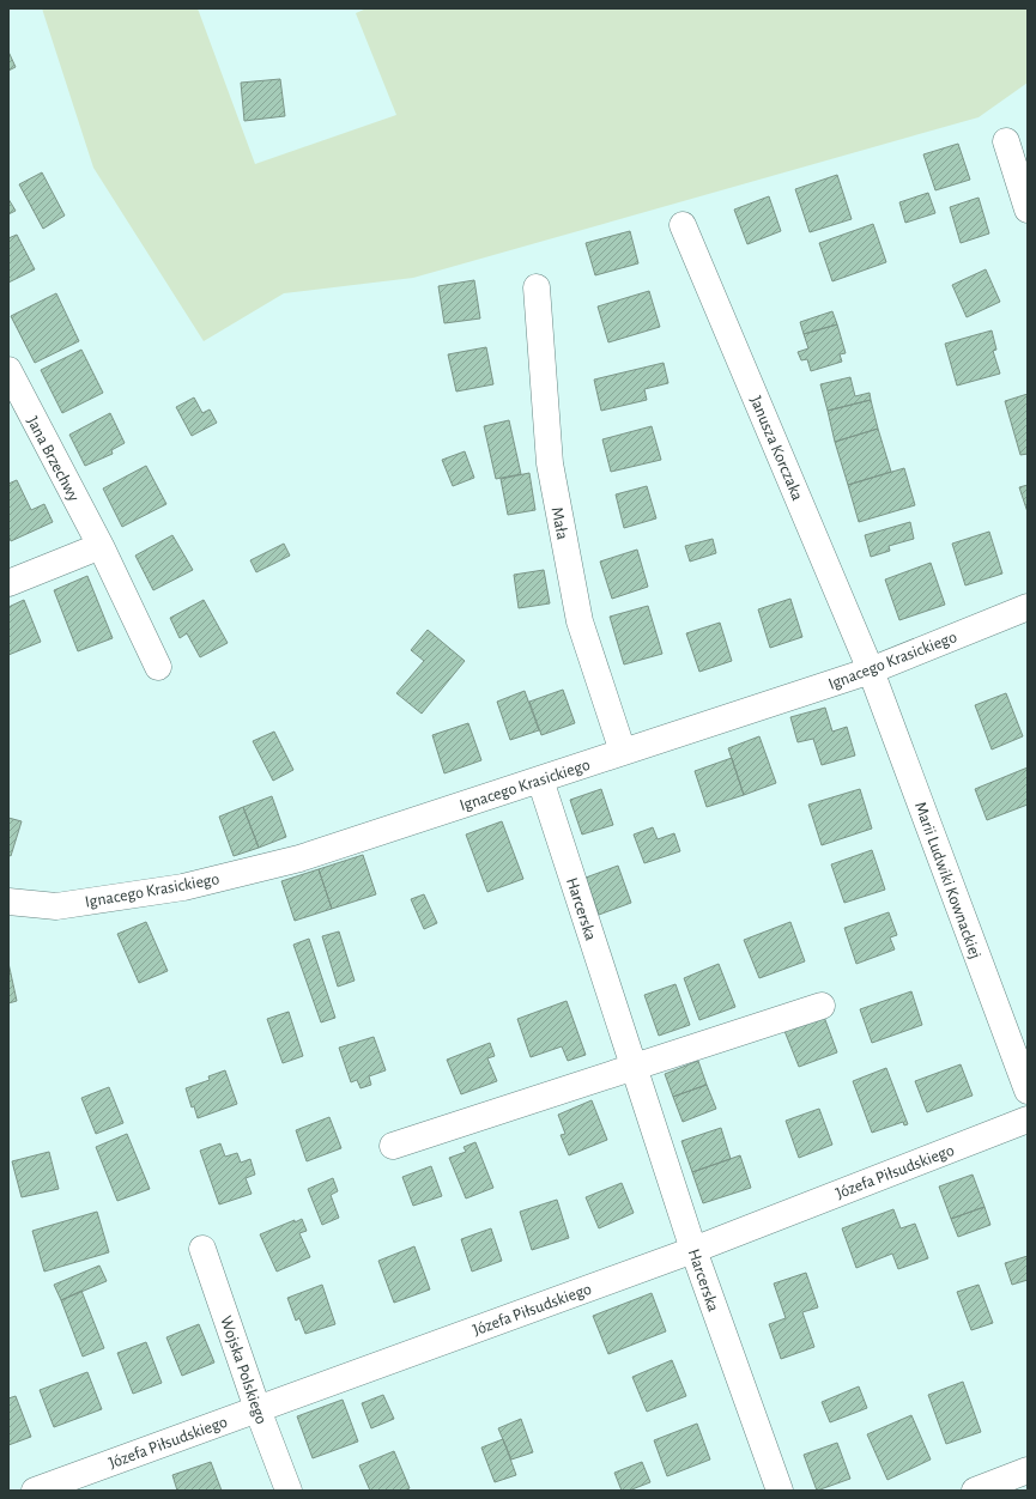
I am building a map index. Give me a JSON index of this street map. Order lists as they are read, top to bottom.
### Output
{
  "streets": {
    "street": [
      "Janusza Korczaka",
      "Jana Brzechwy",
      "Mała",
      "Ignacego Krasickiego",
      "Marii Ludwiki Kownackiej",
      "Harcerska",
      "Józefa Piłsudskiego",
      "Wojska Polskiego"
    ]
  },
  "crossings": [
    ["Janusza Korczaka", "Ignacego Krasickiego"],
    ["Janusza Korczaka", "Marii Ludwiki Kownackiej"],
    ["Mała", "Ignacego Krasickiego"],
    ["Ignacego Krasickiego", "Marii Ludwiki Kownackiej"],
    ["Ignacego Krasickiego", "Harcerska"],
    ["Harcerska", "Józefa Piłsudskiego"],
    ["Józefa Piłsudskiego", "Wojska Polskiego"]
  ]
}
